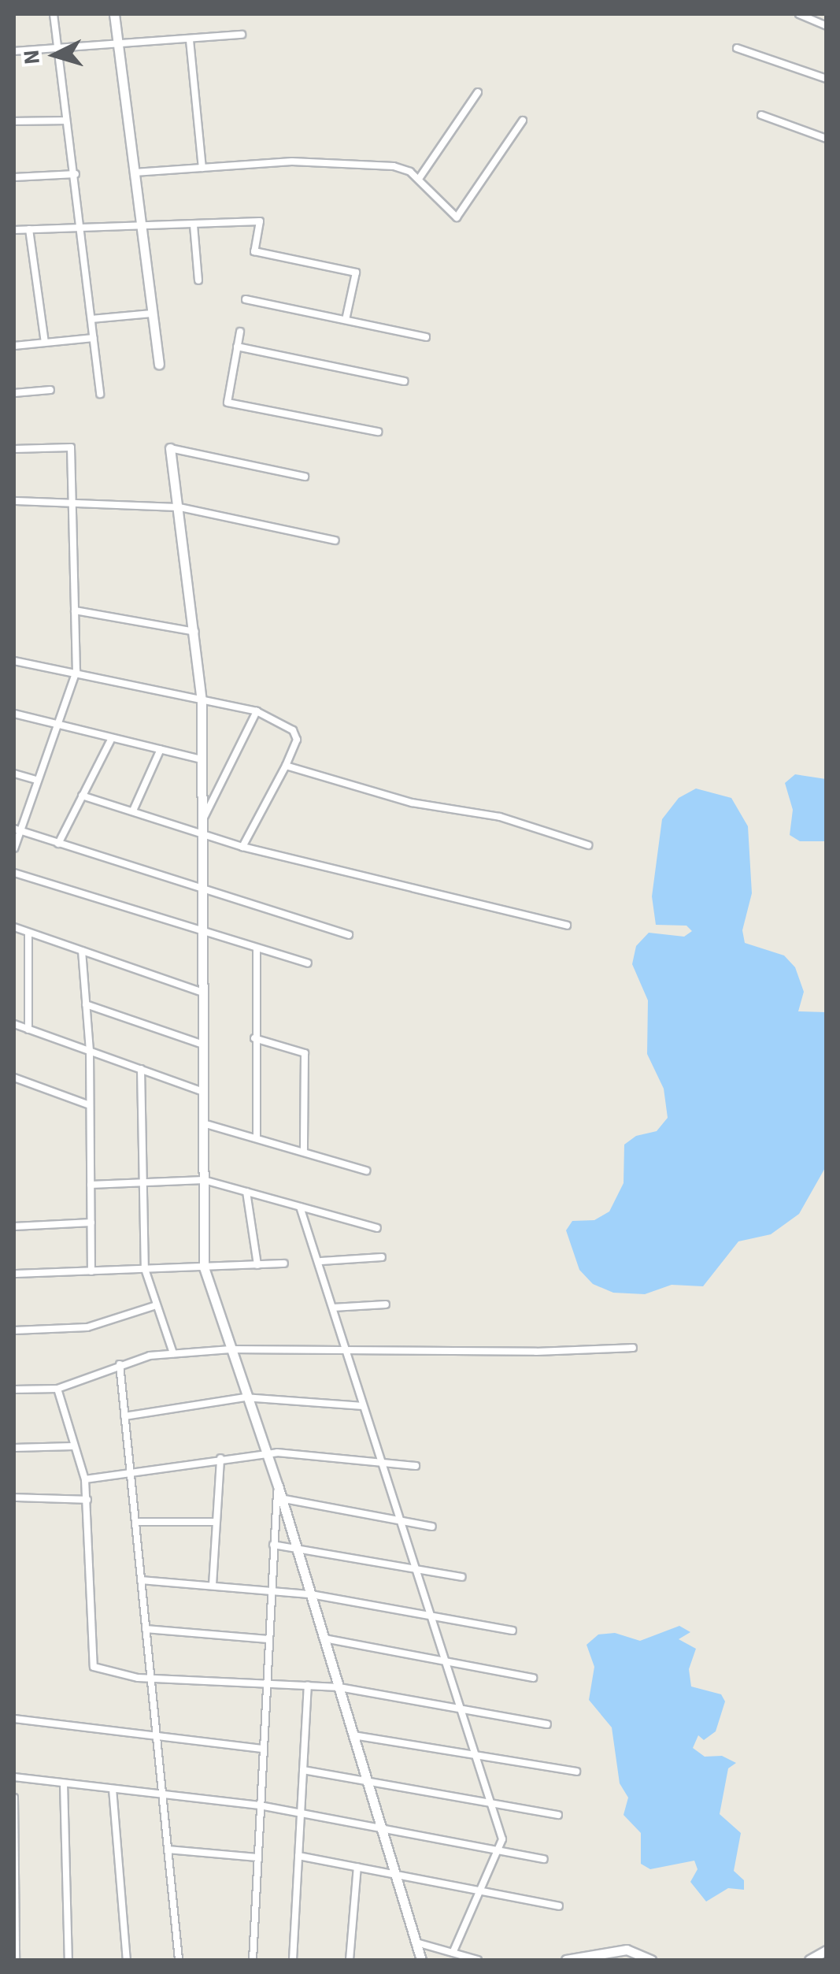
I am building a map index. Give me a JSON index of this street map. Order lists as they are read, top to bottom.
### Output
{
  "north": "left"
}
